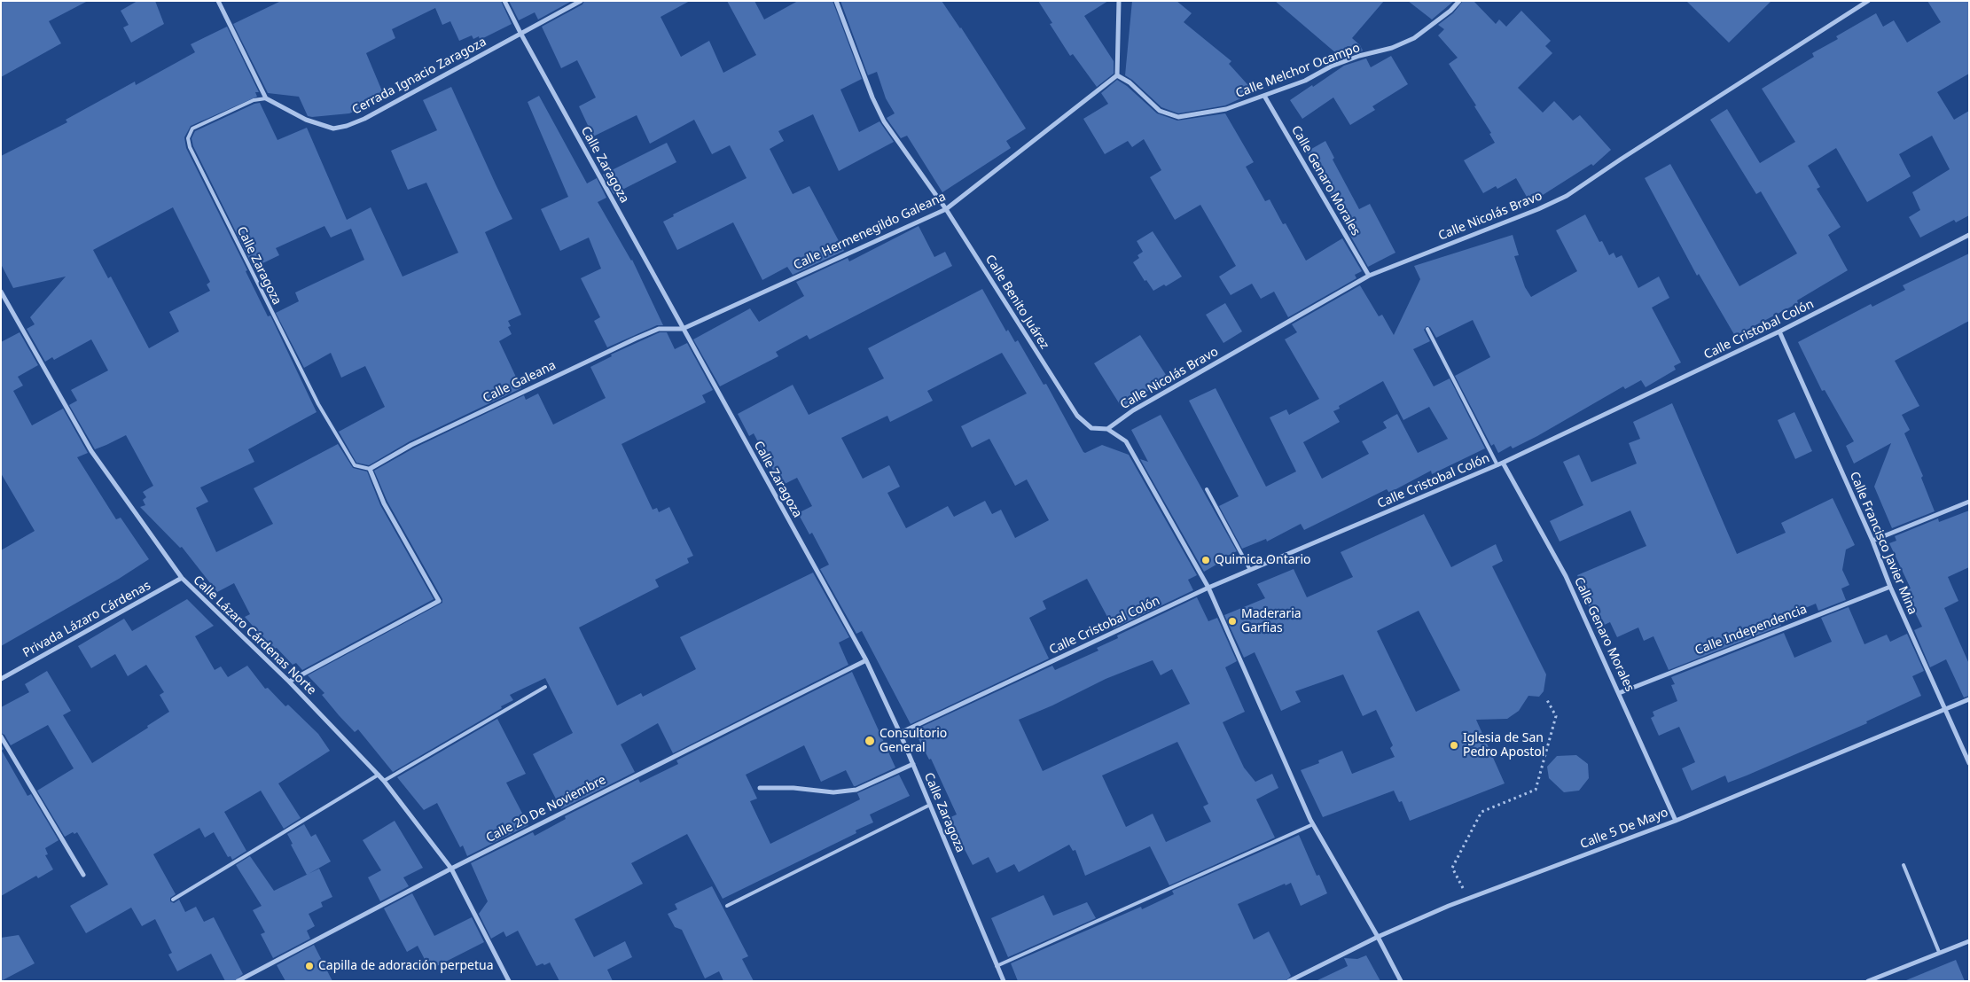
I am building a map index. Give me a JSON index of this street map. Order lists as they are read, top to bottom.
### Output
{
  "streets": {
    "street": [
      "Calle Melchor Ocampo",
      "Cerrada Ignacio Zaragoza",
      "Calle Zaragoza",
      "Calle Genaro Morales",
      "Calle Nicolás Bravo",
      "Calle Hermenegildo Galeana",
      "Calle Benito Juárez",
      "Calle Cristobal Colón",
      "Calle Galeana",
      "Calle Francisco Javier Mina",
      "Privada Lázaro Cárdenas",
      "Calle Independencia",
      "Calle Lázaro Cárdenas Norte",
      "Calle 20 De Noviembre",
      "Calle 5 De Mayo"
    ]
  },
  "crossings": [
    ["Calle Melchor Ocampo", "Calle Genaro Morales"],
    ["Calle Melchor Ocampo", "Calle Hermenegildo Galeana"],
    ["Cerrada Ignacio Zaragoza", "Calle Zaragoza"],
    ["Calle Zaragoza", "Calle Hermenegildo Galeana"],
    ["Calle Zaragoza", "Calle Cristobal Colón"],
    ["Calle Zaragoza", "Calle Galeana"],
    ["Calle Zaragoza", "Calle 20 De Noviembre"],
    ["Calle Genaro Morales", "Calle Nicolás Bravo"],
    ["Calle Genaro Morales", "Calle Cristobal Colón"],
    ["Calle Genaro Morales", "Calle Independencia"],
    ["Calle Genaro Morales", "Calle 5 De Mayo"],
    ["Calle Nicolás Bravo", "Calle Benito Juárez"],
    ["Calle Hermenegildo Galeana", "Calle Benito Juárez"],
    ["Calle Hermenegildo Galeana", "Calle Galeana"],
    ["Calle Benito Juárez", "Calle Cristobal Colón"],
    ["Calle Benito Juárez", "Calle 5 De Mayo"],
    ["Calle Cristobal Colón", "Calle Francisco Javier Mina"],
    ["Calle Francisco Javier Mina", "Calle Independencia"],
    ["Calle Francisco Javier Mina", "Calle 5 De Mayo"],
    ["Privada Lázaro Cárdenas", "Calle Lázaro Cárdenas Norte"],
    ["Calle Lázaro Cárdenas Norte", "Calle 20 De Noviembre"]
  ],
  "places": [
    "Quimica Ontario",
    "Maderaria Garfias",
    "Consultorio General",
    "Iglesia de San Pedro Apostol",
    "Capilla de adoración perpetua"
  ]
}
